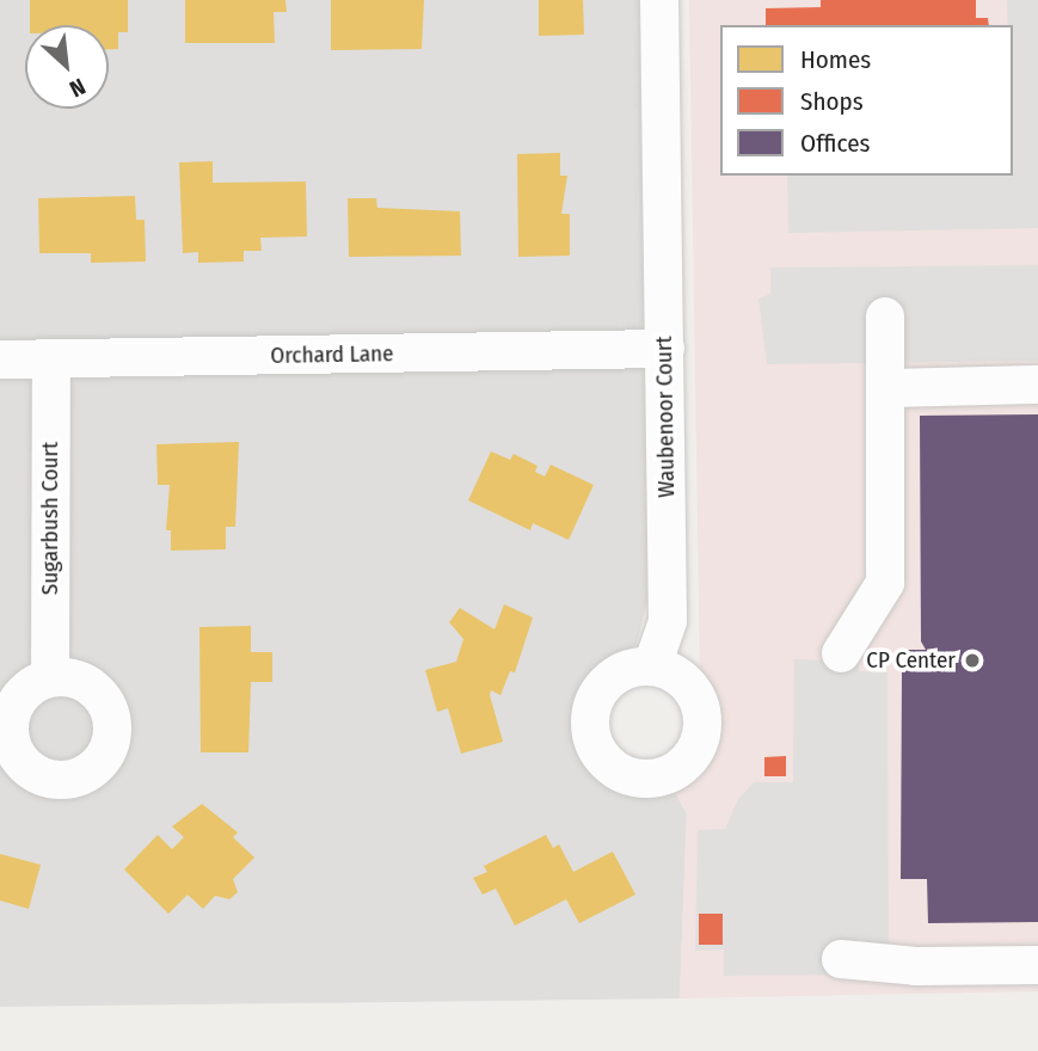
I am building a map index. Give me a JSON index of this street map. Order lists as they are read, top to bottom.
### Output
{
  "streets": {
    "street": ["Orchard Lane", "Waubenoor Court", "Sugarbush Court"]
  },
  "crossings": [
    ["Orchard Lane", "Waubenoor Court"],
    ["Orchard Lane", "Sugarbush Court"]
  ],
  "places": ["CP Center"],
  "legend": ["Homes", "Shops", "Offices"],
  "north": "bottom right"
}
